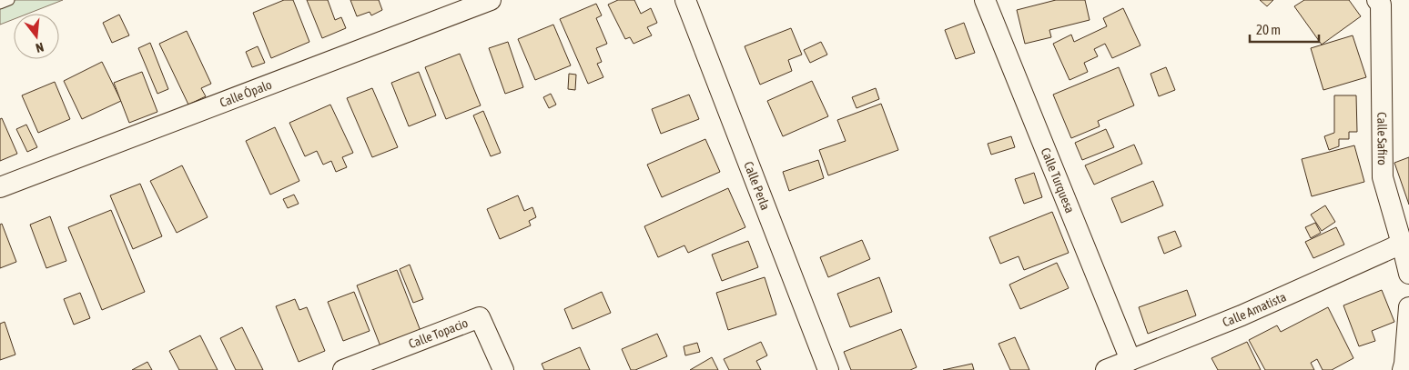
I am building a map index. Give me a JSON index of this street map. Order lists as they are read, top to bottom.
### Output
{
  "streets": {
    "street": [
      "Calle Ópalo",
      "Calle Safiro",
      "Calle Turquesa",
      "Calle Perla",
      "Calle Amatista",
      "Calle Topacio"
    ]
  },
  "crossings": [
    ["Calle Safiro", "Calle Amatista"],
    ["Calle Turquesa", "Calle Amatista"]
  ],
  "scale_bar": "20 m",
  "north": "bottom"
}
